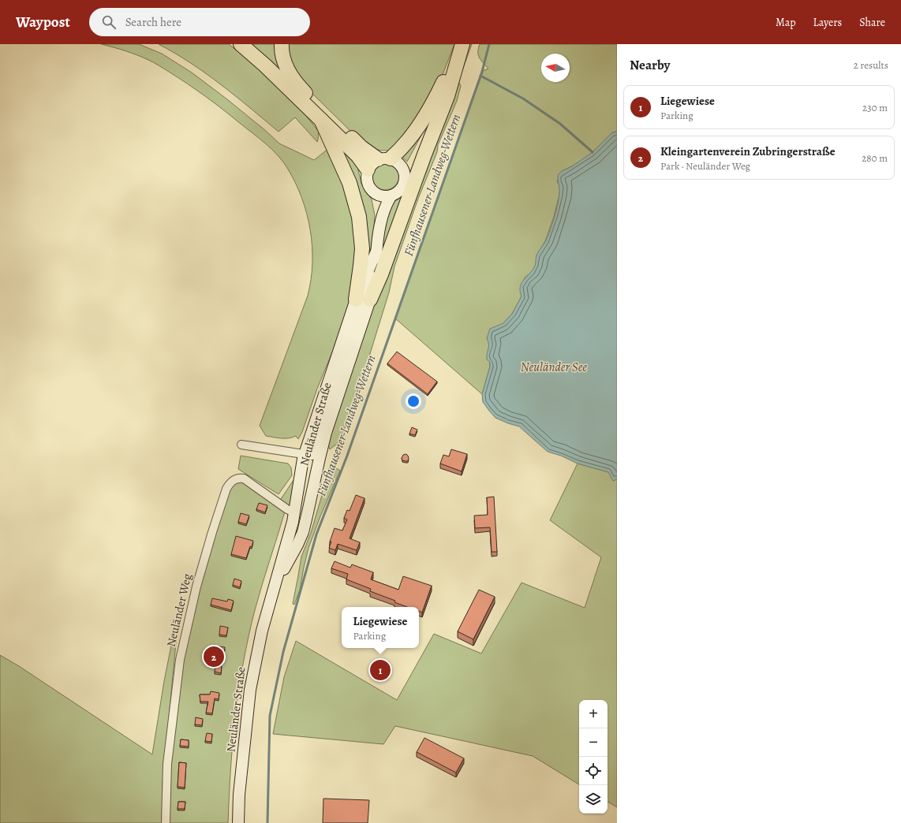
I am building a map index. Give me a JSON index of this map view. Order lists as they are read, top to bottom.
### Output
{
  "streets": {
    "main road": ["Neuländer Straße"],
    "street": ["Neuländer Weg"]
  },
  "crossings": [
    ["Neuländer Straße", "Neuländer Weg"]
  ],
  "water": ["Fünfhausener-Landweg-Wettern", "Neuländer See"],
  "north": "left",
  "page": {
    "header": "Waypost",
    "search": "Search here",
    "nav": ["Map", "Layers", "Share"],
    "heading": ["Nearby", "2 results"],
    "list": [
      {
        "mark": "1",
        "name": "Liegewiese",
        "note": "Parking",
        "value": "230 m"
      },
      {
        "mark": "2",
        "name": "Kleingartenverein Zubringerstraße",
        "note": "Park · Neuländer Weg",
        "value": "280 m"
      }
    ],
    "popup": ["Liegewiese", "Parking"],
    "pins": ["2", "1"],
    "map_buttons": ["+", "−"]
  }
}
